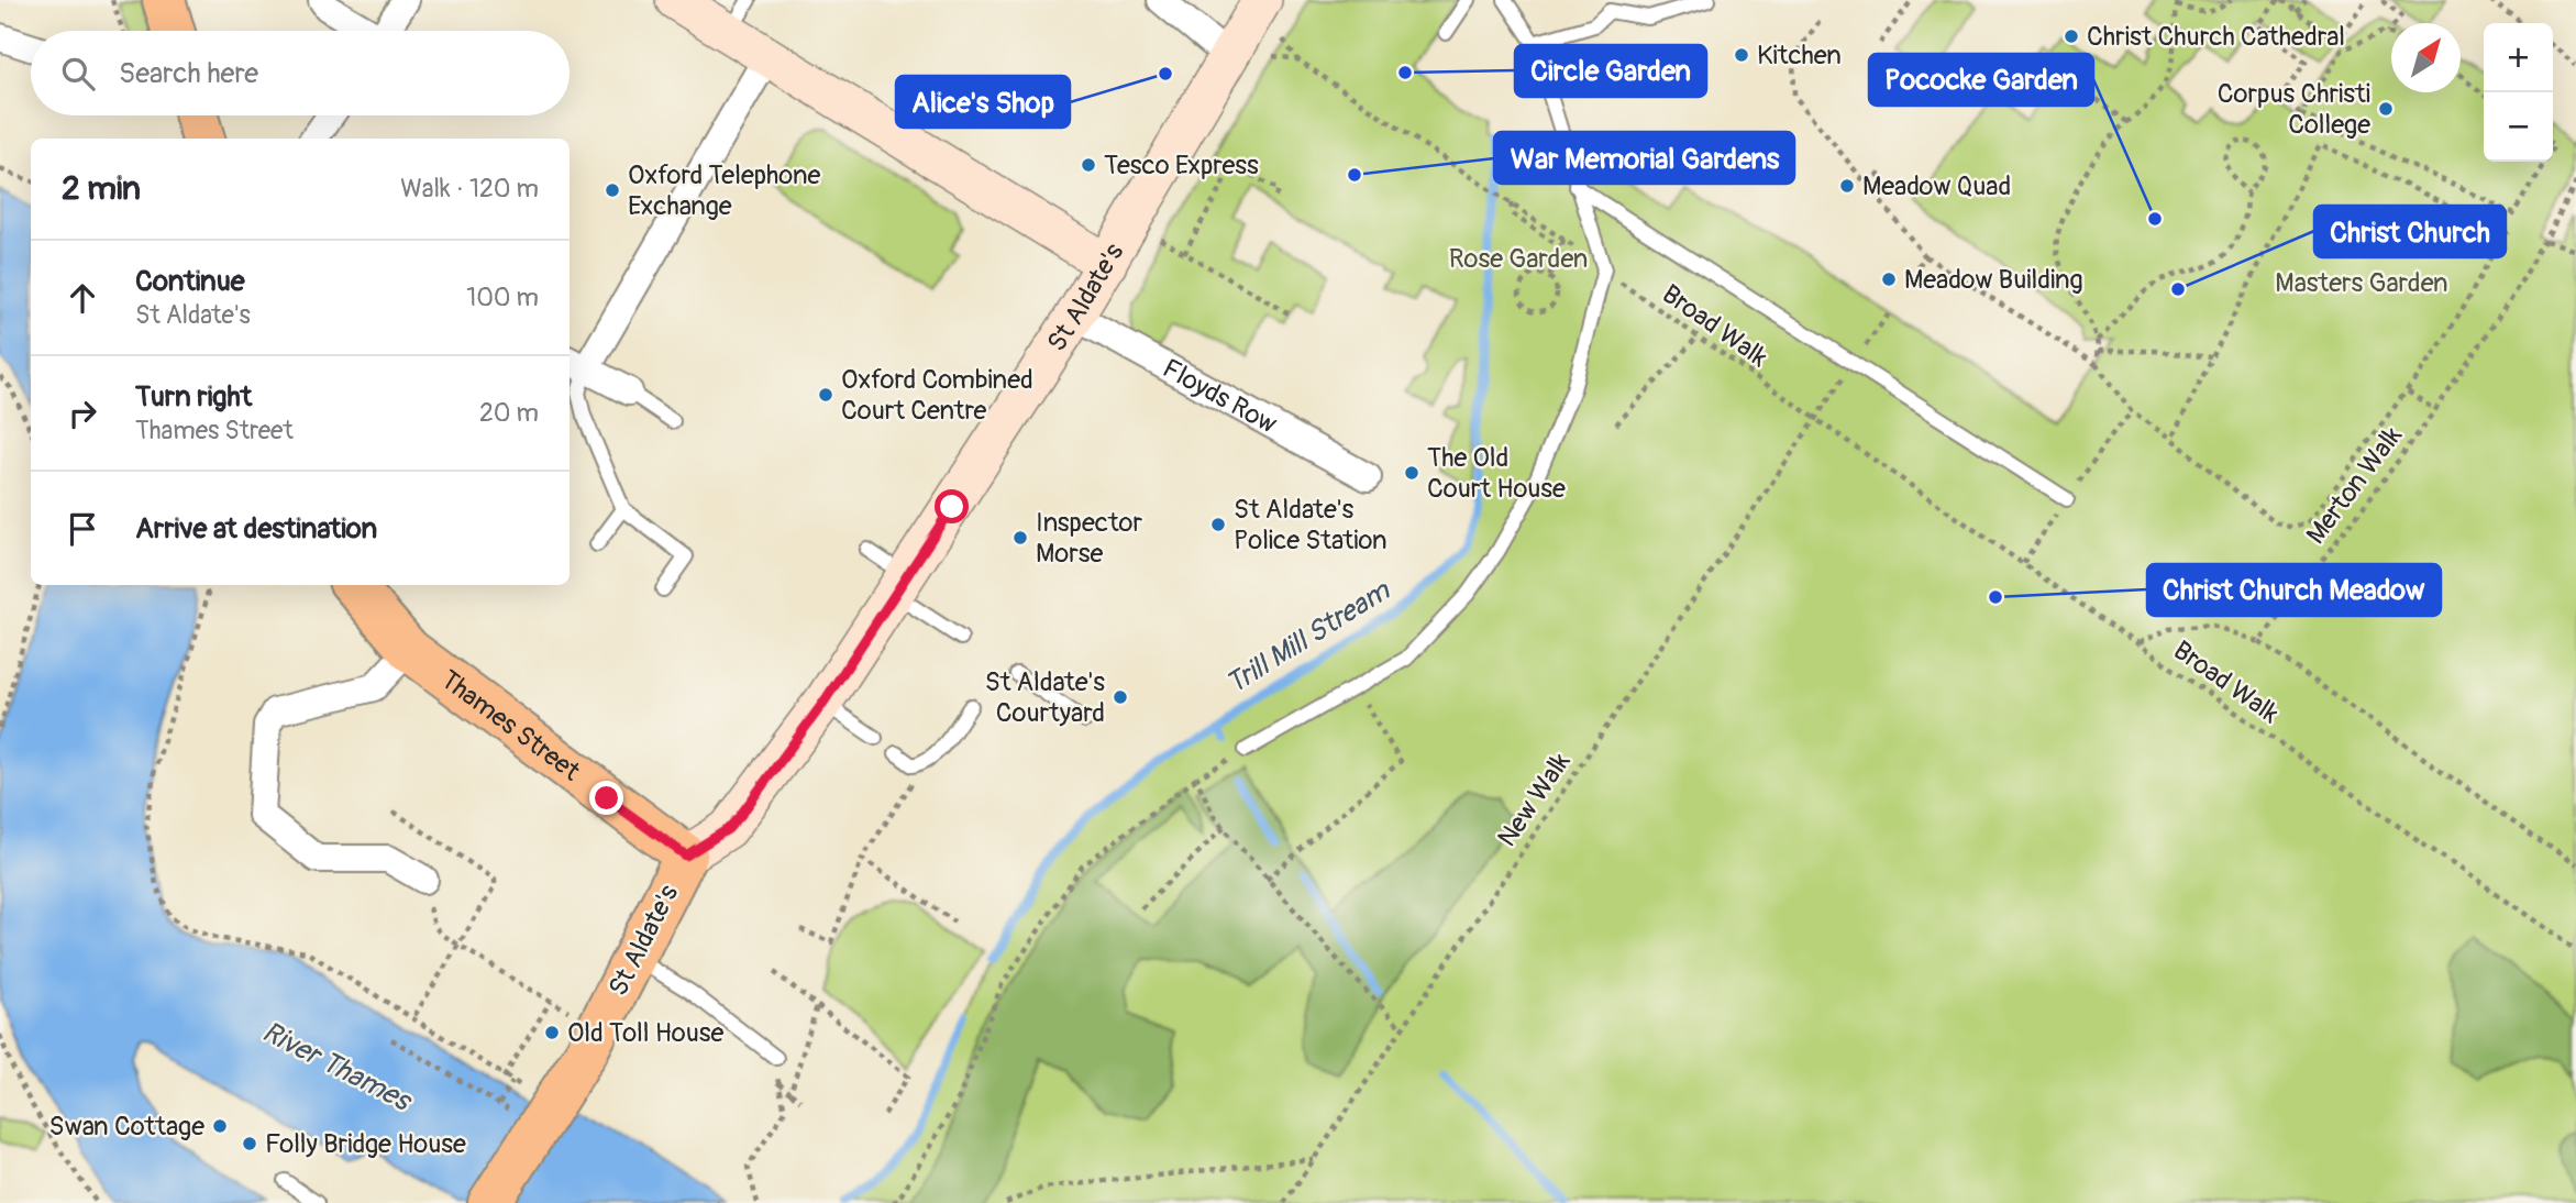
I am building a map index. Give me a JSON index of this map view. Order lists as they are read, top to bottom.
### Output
{
  "streets": {
    "main road": ["St Aldate's", "Thames Street"],
    "street": ["Floyds Row"],
    "path": ["Broad Walk", "Merton Walk", "New Walk"]
  },
  "crossings": [
    ["St Aldate's", "Floyds Row"],
    ["St Aldate's", "Thames Street"],
    ["Broad Walk", "New Walk"]
  ],
  "water": ["Trill Mill Stream", "River Thames"],
  "parks": ["Rose Garden", "Masters Garden"],
  "places": [
    "Christ Church Cathedral",
    "Kitchen",
    "Circle Garden",
    "Alice's Shop",
    "Corpus Christi College",
    "Tesco Express",
    "War Memorial Gardens",
    "Meadow Quad",
    "Oxford Telephone Exchange",
    "Pococke Garden",
    "Meadow Building",
    "Christ Church",
    "Oxford Combined Court Centre",
    "The Old Court House",
    "St Aldate's Police Station",
    "Inspector Morse",
    "Christ Church Meadow",
    "St Aldate's Courtyard",
    "Old Toll House",
    "Swan Cottage",
    "Folly Bridge House"
  ],
  "north": "top right",
  "page": {
    "map_buttons": ["+", "−"],
    "search": "Search here",
    "heading": ["2 min", "Walk · 120 m"],
    "list": [
      ["Continue", "St Aldate's", "100 m"],
      ["Turn right", "Thames Street", "20 m"],
      "Arrive at destination"
    ]
  }
}
